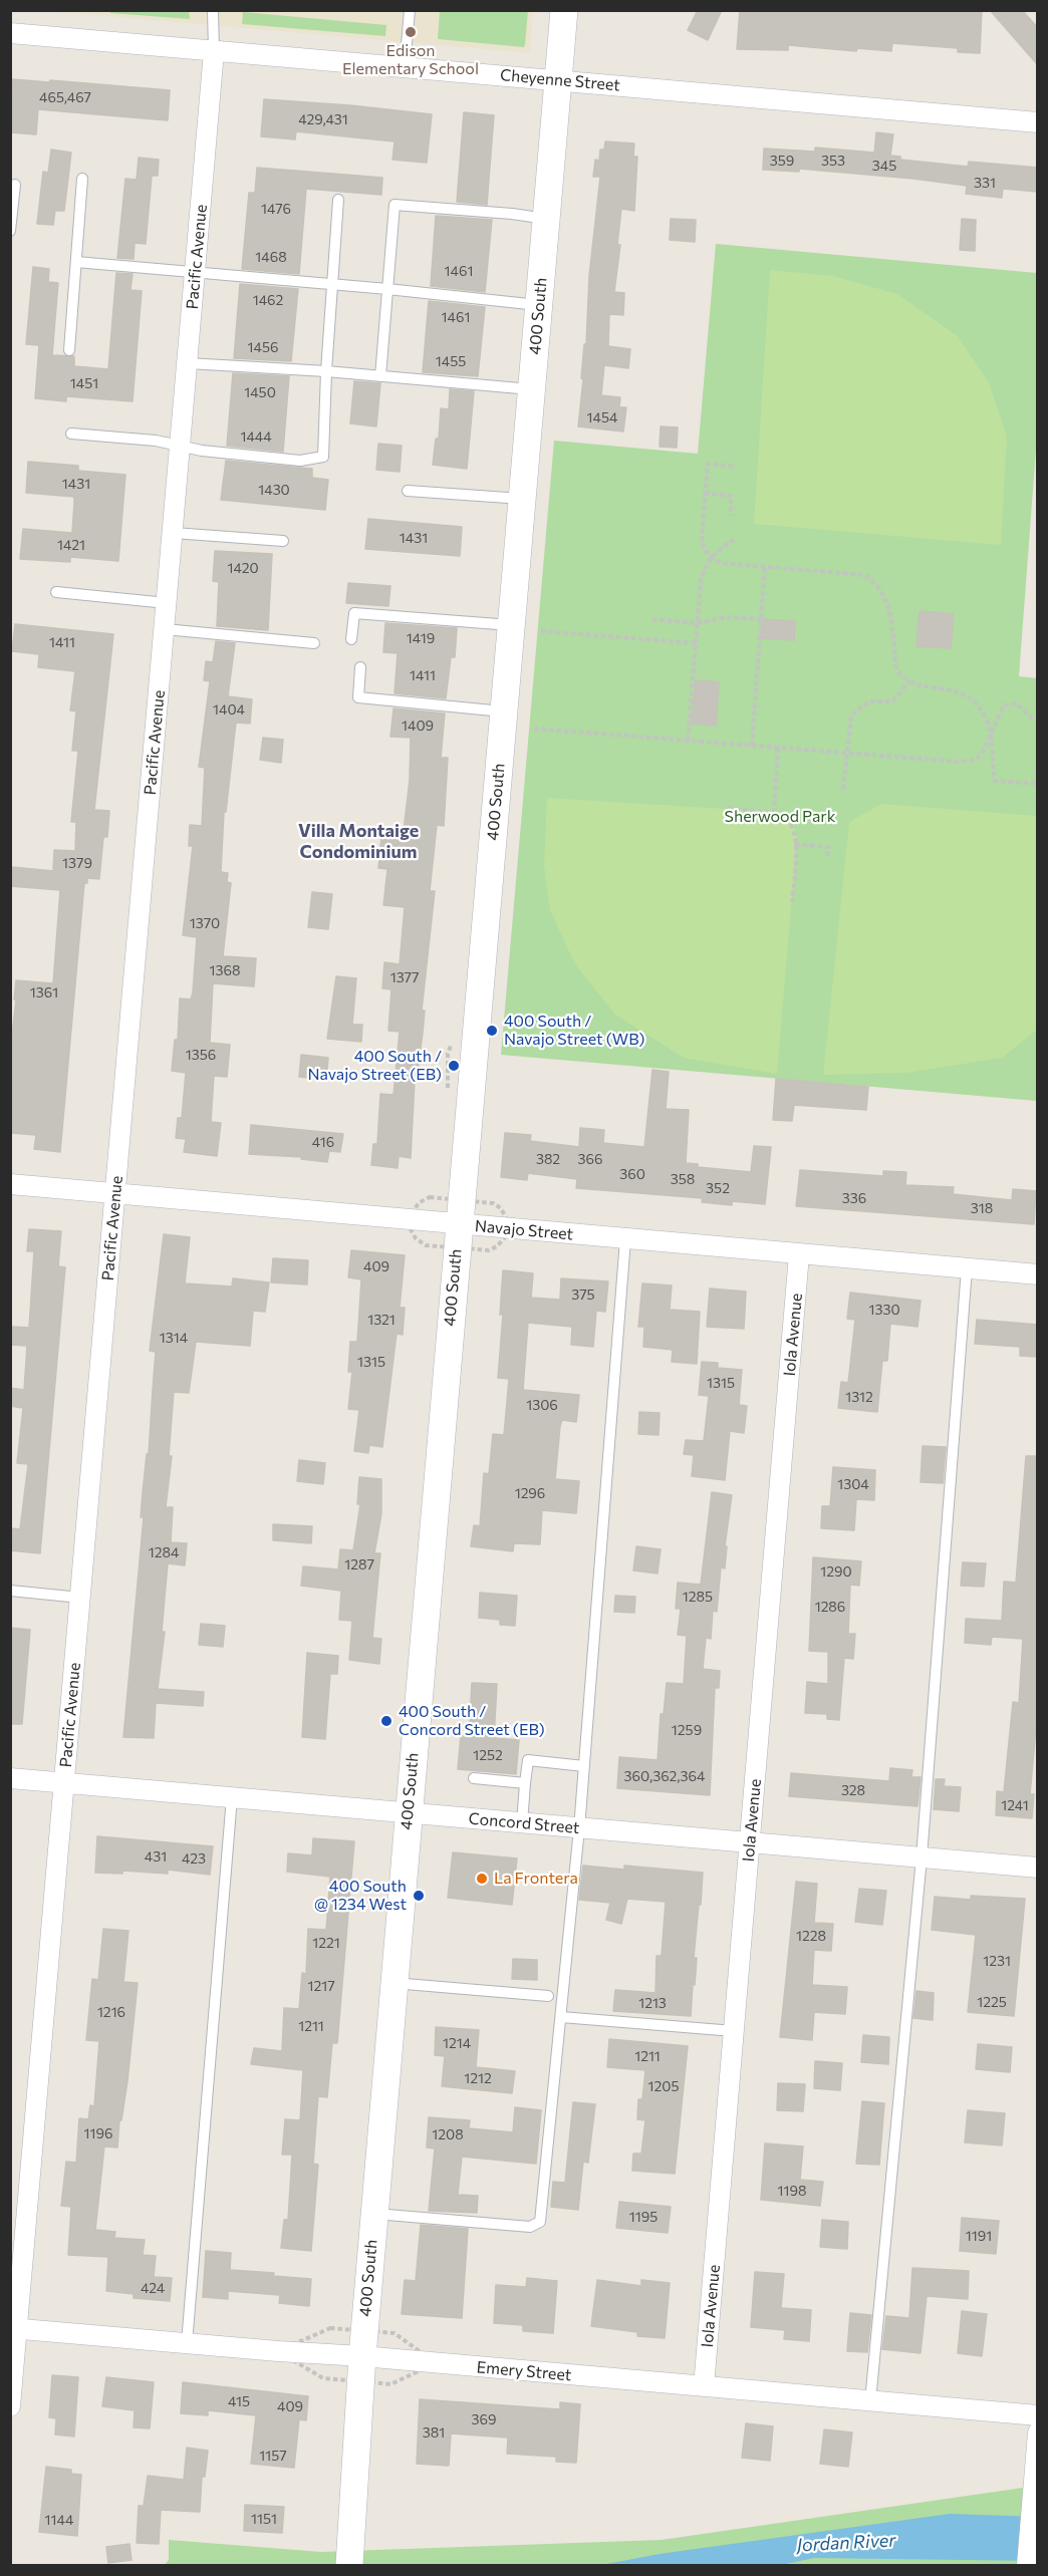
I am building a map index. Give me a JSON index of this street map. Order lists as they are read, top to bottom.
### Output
{
  "streets": {
    "main road": ["400 South"],
    "street": [
      "Cheyenne Street",
      "Pacific Avenue",
      "Navajo Street",
      "Iola Avenue",
      "Concord Street",
      "Emery Street"
    ]
  },
  "crossings": [
    ["Cheyenne Street", "Pacific Avenue"],
    ["Cheyenne Street", "400 South"],
    ["Pacific Avenue", "Navajo Street"],
    ["Pacific Avenue", "Concord Street"],
    ["Pacific Avenue", "Emery Street"],
    ["400 South", "Navajo Street"],
    ["400 South", "Concord Street"],
    ["400 South", "Emery Street"],
    ["Navajo Street", "Iola Avenue"],
    ["Iola Avenue", "Concord Street"],
    ["Iola Avenue", "Emery Street"]
  ],
  "districts": ["Villa Montaige Condominium"],
  "water": ["Jordan River"],
  "parks": ["Sherwood Park"],
  "places": [
    "Edison Elementary School",
    "400 South / Navajo Street (WB)",
    "400 South / Navajo Street (EB)",
    "400 South / Concord Street (EB)",
    "La Frontera",
    "400 South @ 1234 West"
  ],
  "house_numbers": [
    "465,467",
    "429,431",
    "359",
    "353",
    "345",
    "331",
    "1476",
    "1468",
    "1461",
    "1462",
    "1461",
    "1456",
    "1455",
    "1451",
    "1450",
    "1454",
    "1444",
    "1431",
    "1430",
    "1431",
    "1421",
    "1420",
    "1419",
    "1411",
    "1411",
    "1404",
    "1409",
    "1379",
    "1370",
    "1368",
    "1377",
    "1361",
    "1356",
    "416",
    "382",
    "366",
    "360",
    "358",
    "352",
    "336",
    "318",
    "409",
    "375",
    "1330",
    "1321",
    "1314",
    "1315",
    "1315",
    "1312",
    "1306",
    "1304",
    "1296",
    "1284",
    "1287",
    "1290",
    "1285",
    "1286",
    "1259",
    "1252",
    "360,362,364",
    "328",
    "1241",
    "431",
    "423",
    "1228",
    "1221",
    "1231",
    "1217",
    "1225",
    "1213",
    "1216",
    "1211",
    "1214",
    "1211",
    "1212",
    "1205",
    "1196",
    "1208",
    "1198",
    "1195",
    "1191",
    "424",
    "415",
    "409",
    "369",
    "381",
    "1157",
    "1151",
    "1144"
  ]
}
